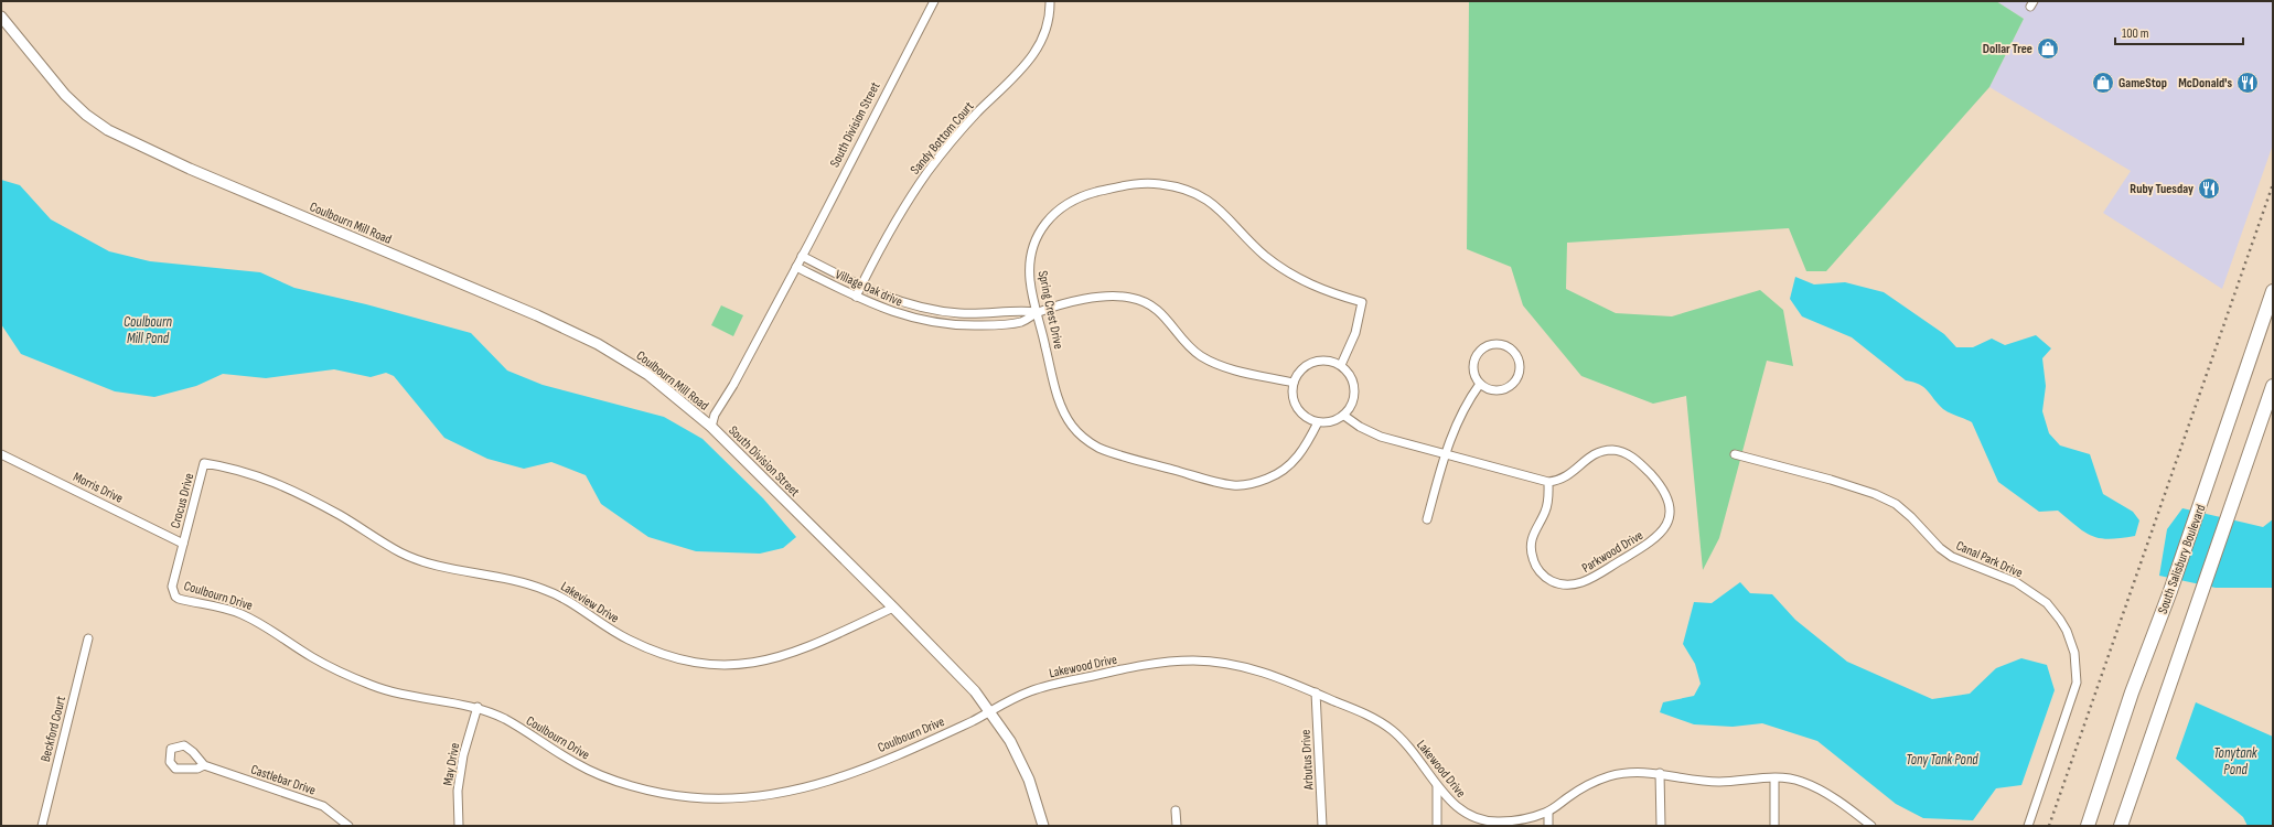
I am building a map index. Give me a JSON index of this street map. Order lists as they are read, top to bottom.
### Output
{
  "streets": {
    "main road": ["South Salisbury Boulevard"],
    "street": [
      "South Division Street",
      "Sandy Bottom Court",
      "Coulbourn Mill Road",
      "Village Oak drive",
      "Spring Crest Drive",
      "Morris Drive",
      "Crocus Drive",
      "Parkwood Drive",
      "Canal Park Drive",
      "Coulbourn Drive",
      "Lakeview Drive",
      "Lakewood Drive",
      "Beckford Court",
      "Arbutus Drive",
      "May Drive",
      "Castlebar Drive"
    ]
  },
  "crossings": [
    ["South Division Street", "Coulbourn Mill Road"],
    ["South Division Street", "Village Oak drive"],
    ["South Division Street", "Coulbourn Drive"],
    ["South Division Street", "Lakeview Drive"],
    ["South Division Street", "Lakewood Drive"],
    ["Sandy Bottom Court", "Village Oak drive"],
    ["Village Oak drive", "Spring Crest Drive"],
    ["Morris Drive", "Crocus Drive"],
    ["Morris Drive", "Coulbourn Drive"],
    ["Crocus Drive", "Coulbourn Drive"],
    ["Crocus Drive", "Lakeview Drive"],
    ["Coulbourn Drive", "Lakewood Drive"],
    ["Coulbourn Drive", "May Drive"],
    ["Lakewood Drive", "Arbutus Drive"]
  ],
  "water": ["Coulbourn Mill Pond", "Tonytank Pond", "Tony Tank Pond"],
  "places": {
    "shop": ["Dollar Tree", "GameStop"],
    "restaurant": ["McDonald's", "Ruby Tuesday"]
  },
  "scale_bar": "100 m"
}
